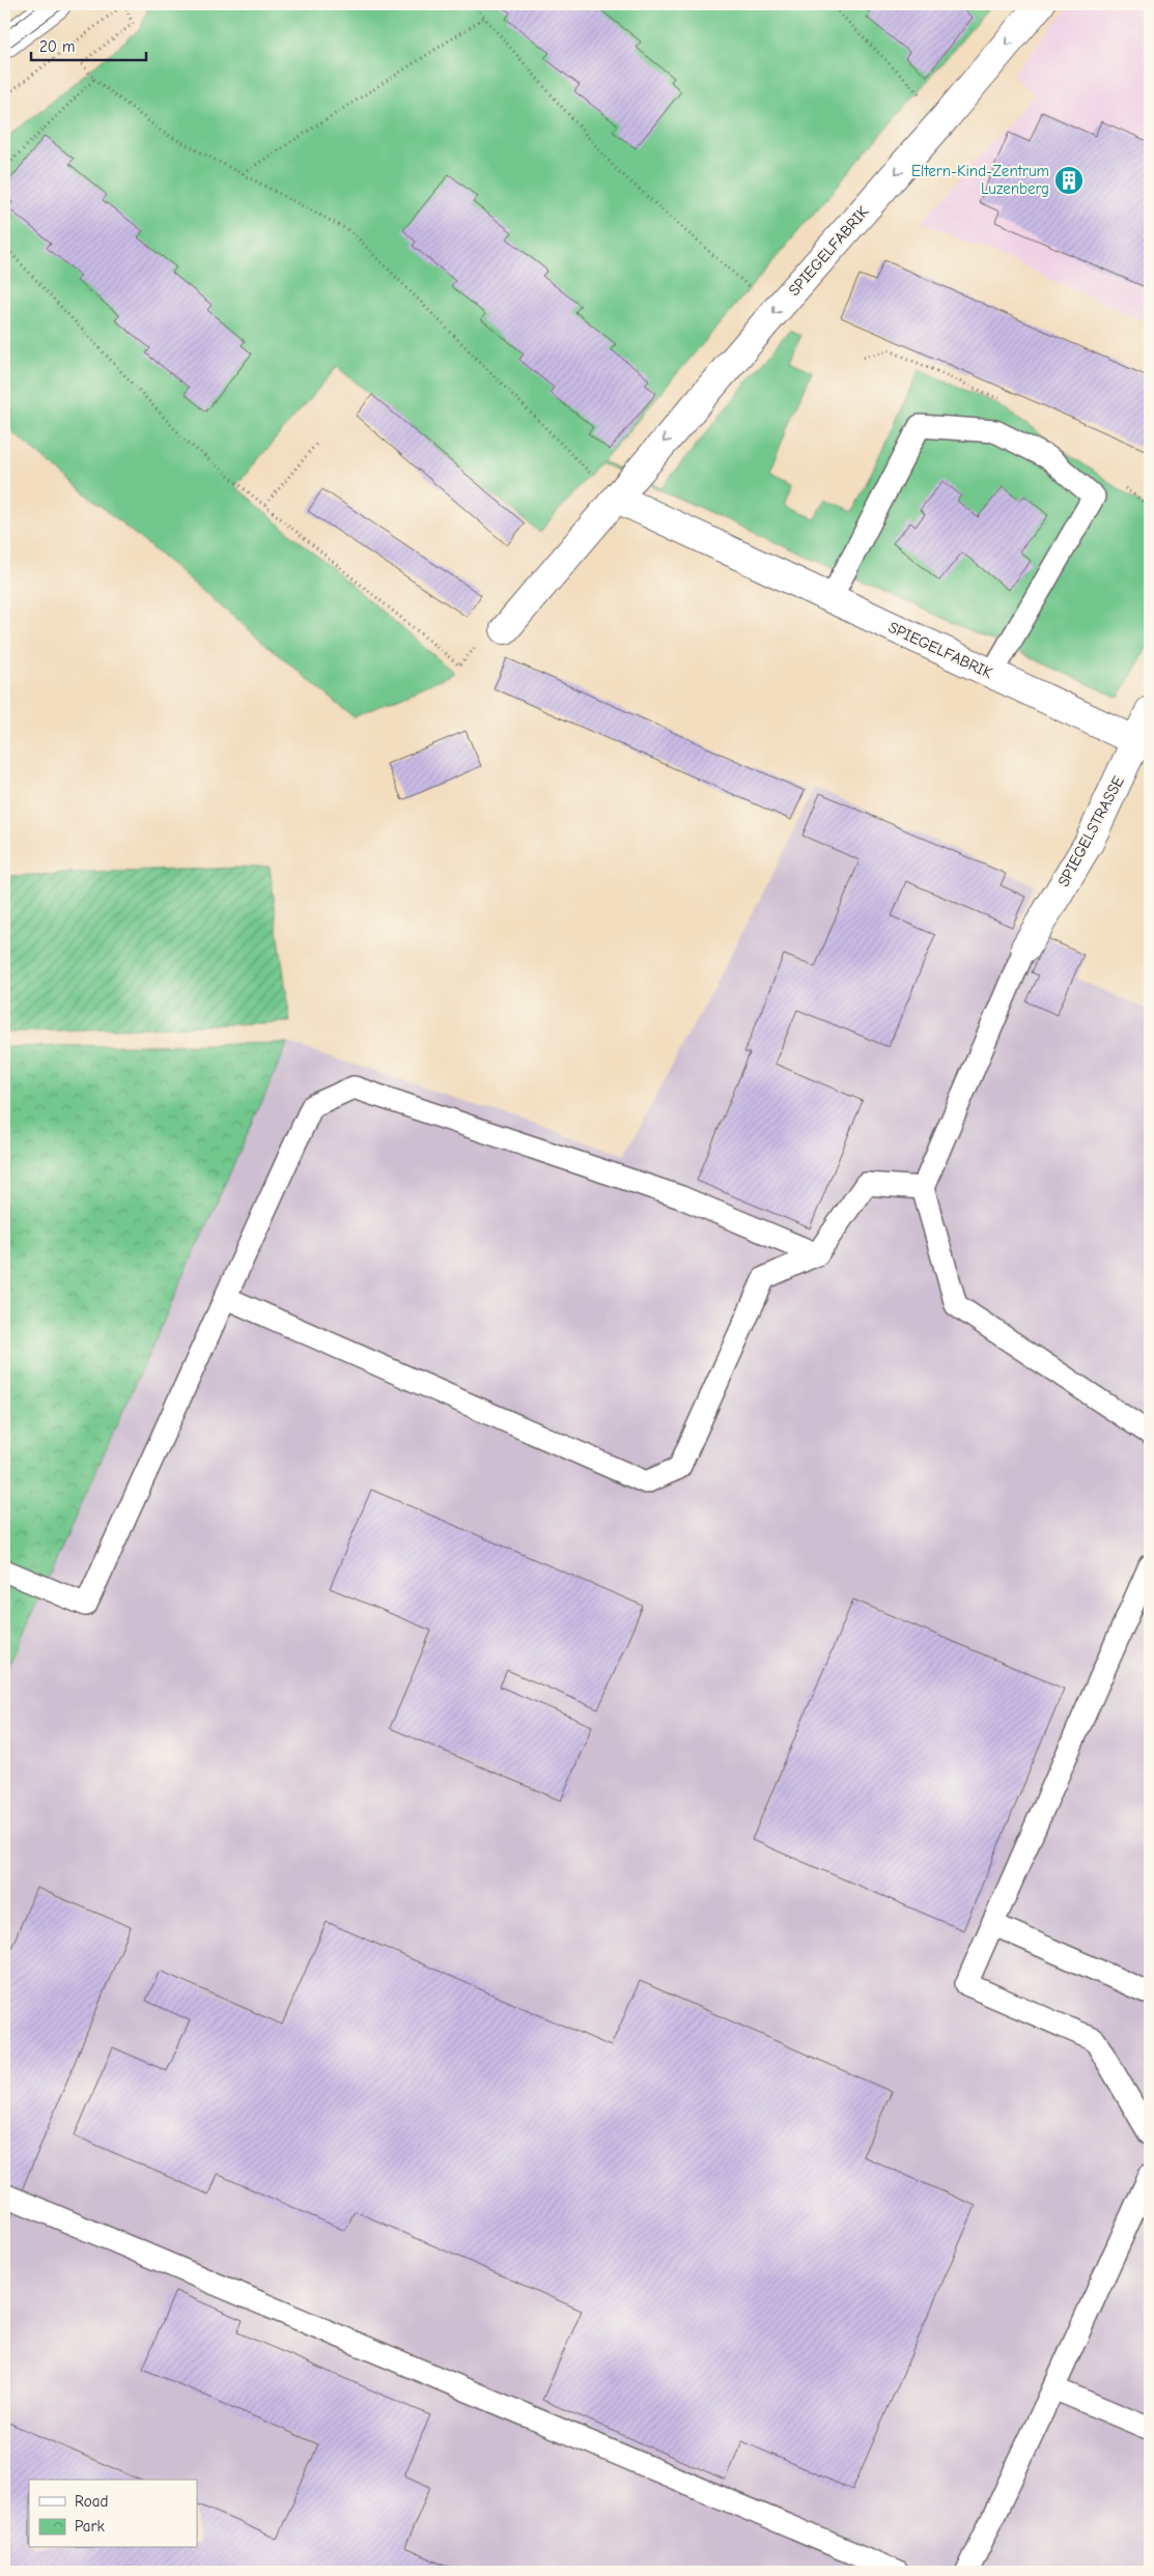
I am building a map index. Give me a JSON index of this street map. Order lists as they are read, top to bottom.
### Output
{
  "streets": {
    "street": ["SPIEGELFABRIK", "SPIEGELSTRASSE"]
  },
  "crossings": [
    ["SPIEGELFABRIK", "SPIEGELSTRASSE"]
  ],
  "one_way": ["SPIEGELFABRIK"],
  "places": {
    "building": ["Eltern-Kind-Zentrum Luzenberg"]
  },
  "legend": ["Road", "Park"],
  "scale_bar": "20 m"
}
